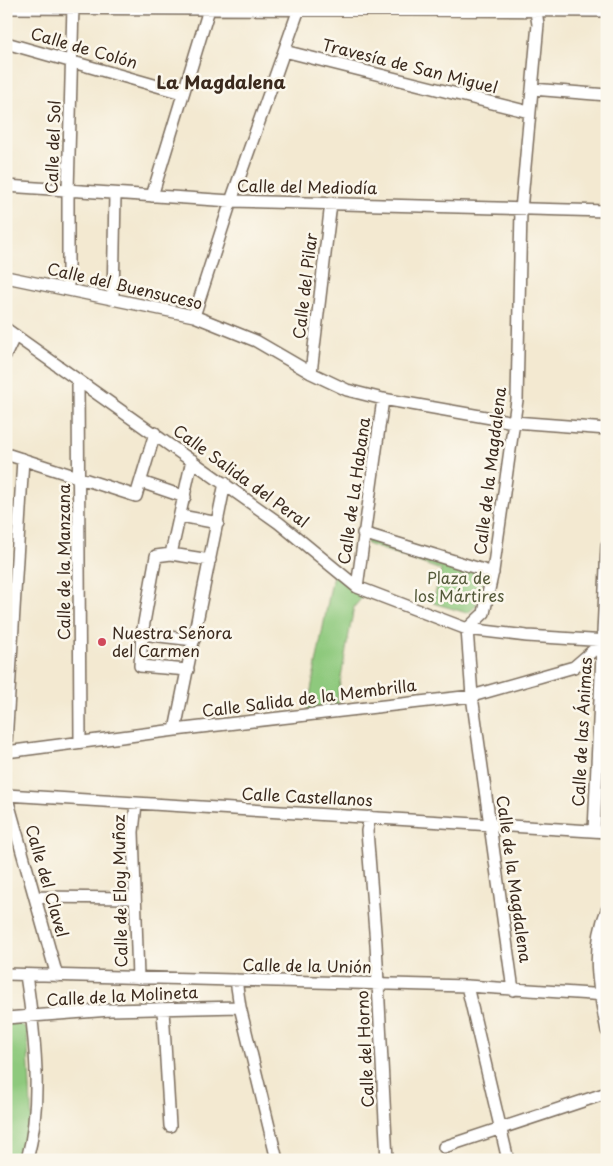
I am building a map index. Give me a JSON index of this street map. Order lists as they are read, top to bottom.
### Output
{
  "streets": {
    "street": [
      "Calle de Colón",
      "Travesía de San Miguel",
      "Calle del Sol",
      "Calle del Mediodía",
      "Calle del Buensuceso",
      "Calle del Pilar",
      "Calle de la Magdalena",
      "Calle Salida del Peral",
      "Calle de La Habana",
      "Calle de la Manzana",
      "Calle Salida de la Membrilla",
      "Calle de las Ánimas",
      "Calle Castellanos",
      "Calle del Clavel",
      "Calle de Eloy Muñoz",
      "Calle de la Unión",
      "Calle de la Molineta",
      "Calle del Horno"
    ]
  },
  "crossings": [
    ["Calle de Colón", "Calle del Sol"],
    ["Travesía de San Miguel", "Calle de la Magdalena"],
    ["Calle del Sol", "Calle del Mediodía"],
    ["Calle del Sol", "Calle del Buensuceso"],
    ["Calle del Mediodía", "Calle del Pilar"],
    ["Calle del Mediodía", "Calle de la Magdalena"],
    ["Calle del Buensuceso", "Calle del Pilar"],
    ["Calle del Buensuceso", "Calle de la Magdalena"],
    ["Calle del Buensuceso", "Calle de La Habana"],
    ["Calle de la Magdalena", "Calle Salida del Peral"],
    ["Calle de la Magdalena", "Calle Salida de la Membrilla"],
    ["Calle de la Magdalena", "Calle Castellanos"],
    ["Calle de la Magdalena", "Calle de la Unión"],
    ["Calle Salida del Peral", "Calle de La Habana"],
    ["Calle Salida del Peral", "Calle de la Manzana"],
    ["Calle Salida del Peral", "Calle Salida de la Membrilla"],
    ["Calle Salida del Peral", "Calle de las Ánimas"],
    ["Calle de la Manzana", "Calle Salida de la Membrilla"],
    ["Calle Salida de la Membrilla", "Calle de las Ánimas"],
    ["Calle de las Ánimas", "Calle Castellanos"],
    ["Calle Castellanos", "Calle del Clavel"],
    ["Calle Castellanos", "Calle de Eloy Muñoz"],
    ["Calle Castellanos", "Calle del Horno"],
    ["Calle del Clavel", "Calle de la Unión"],
    ["Calle de Eloy Muñoz", "Calle de la Unión"],
    ["Calle de la Unión", "Calle del Horno"]
  ],
  "districts": ["La Magdalena"],
  "parks": ["Plaza de los Mártires"],
  "places": ["Nuestra Señora del Carmen"]
}
